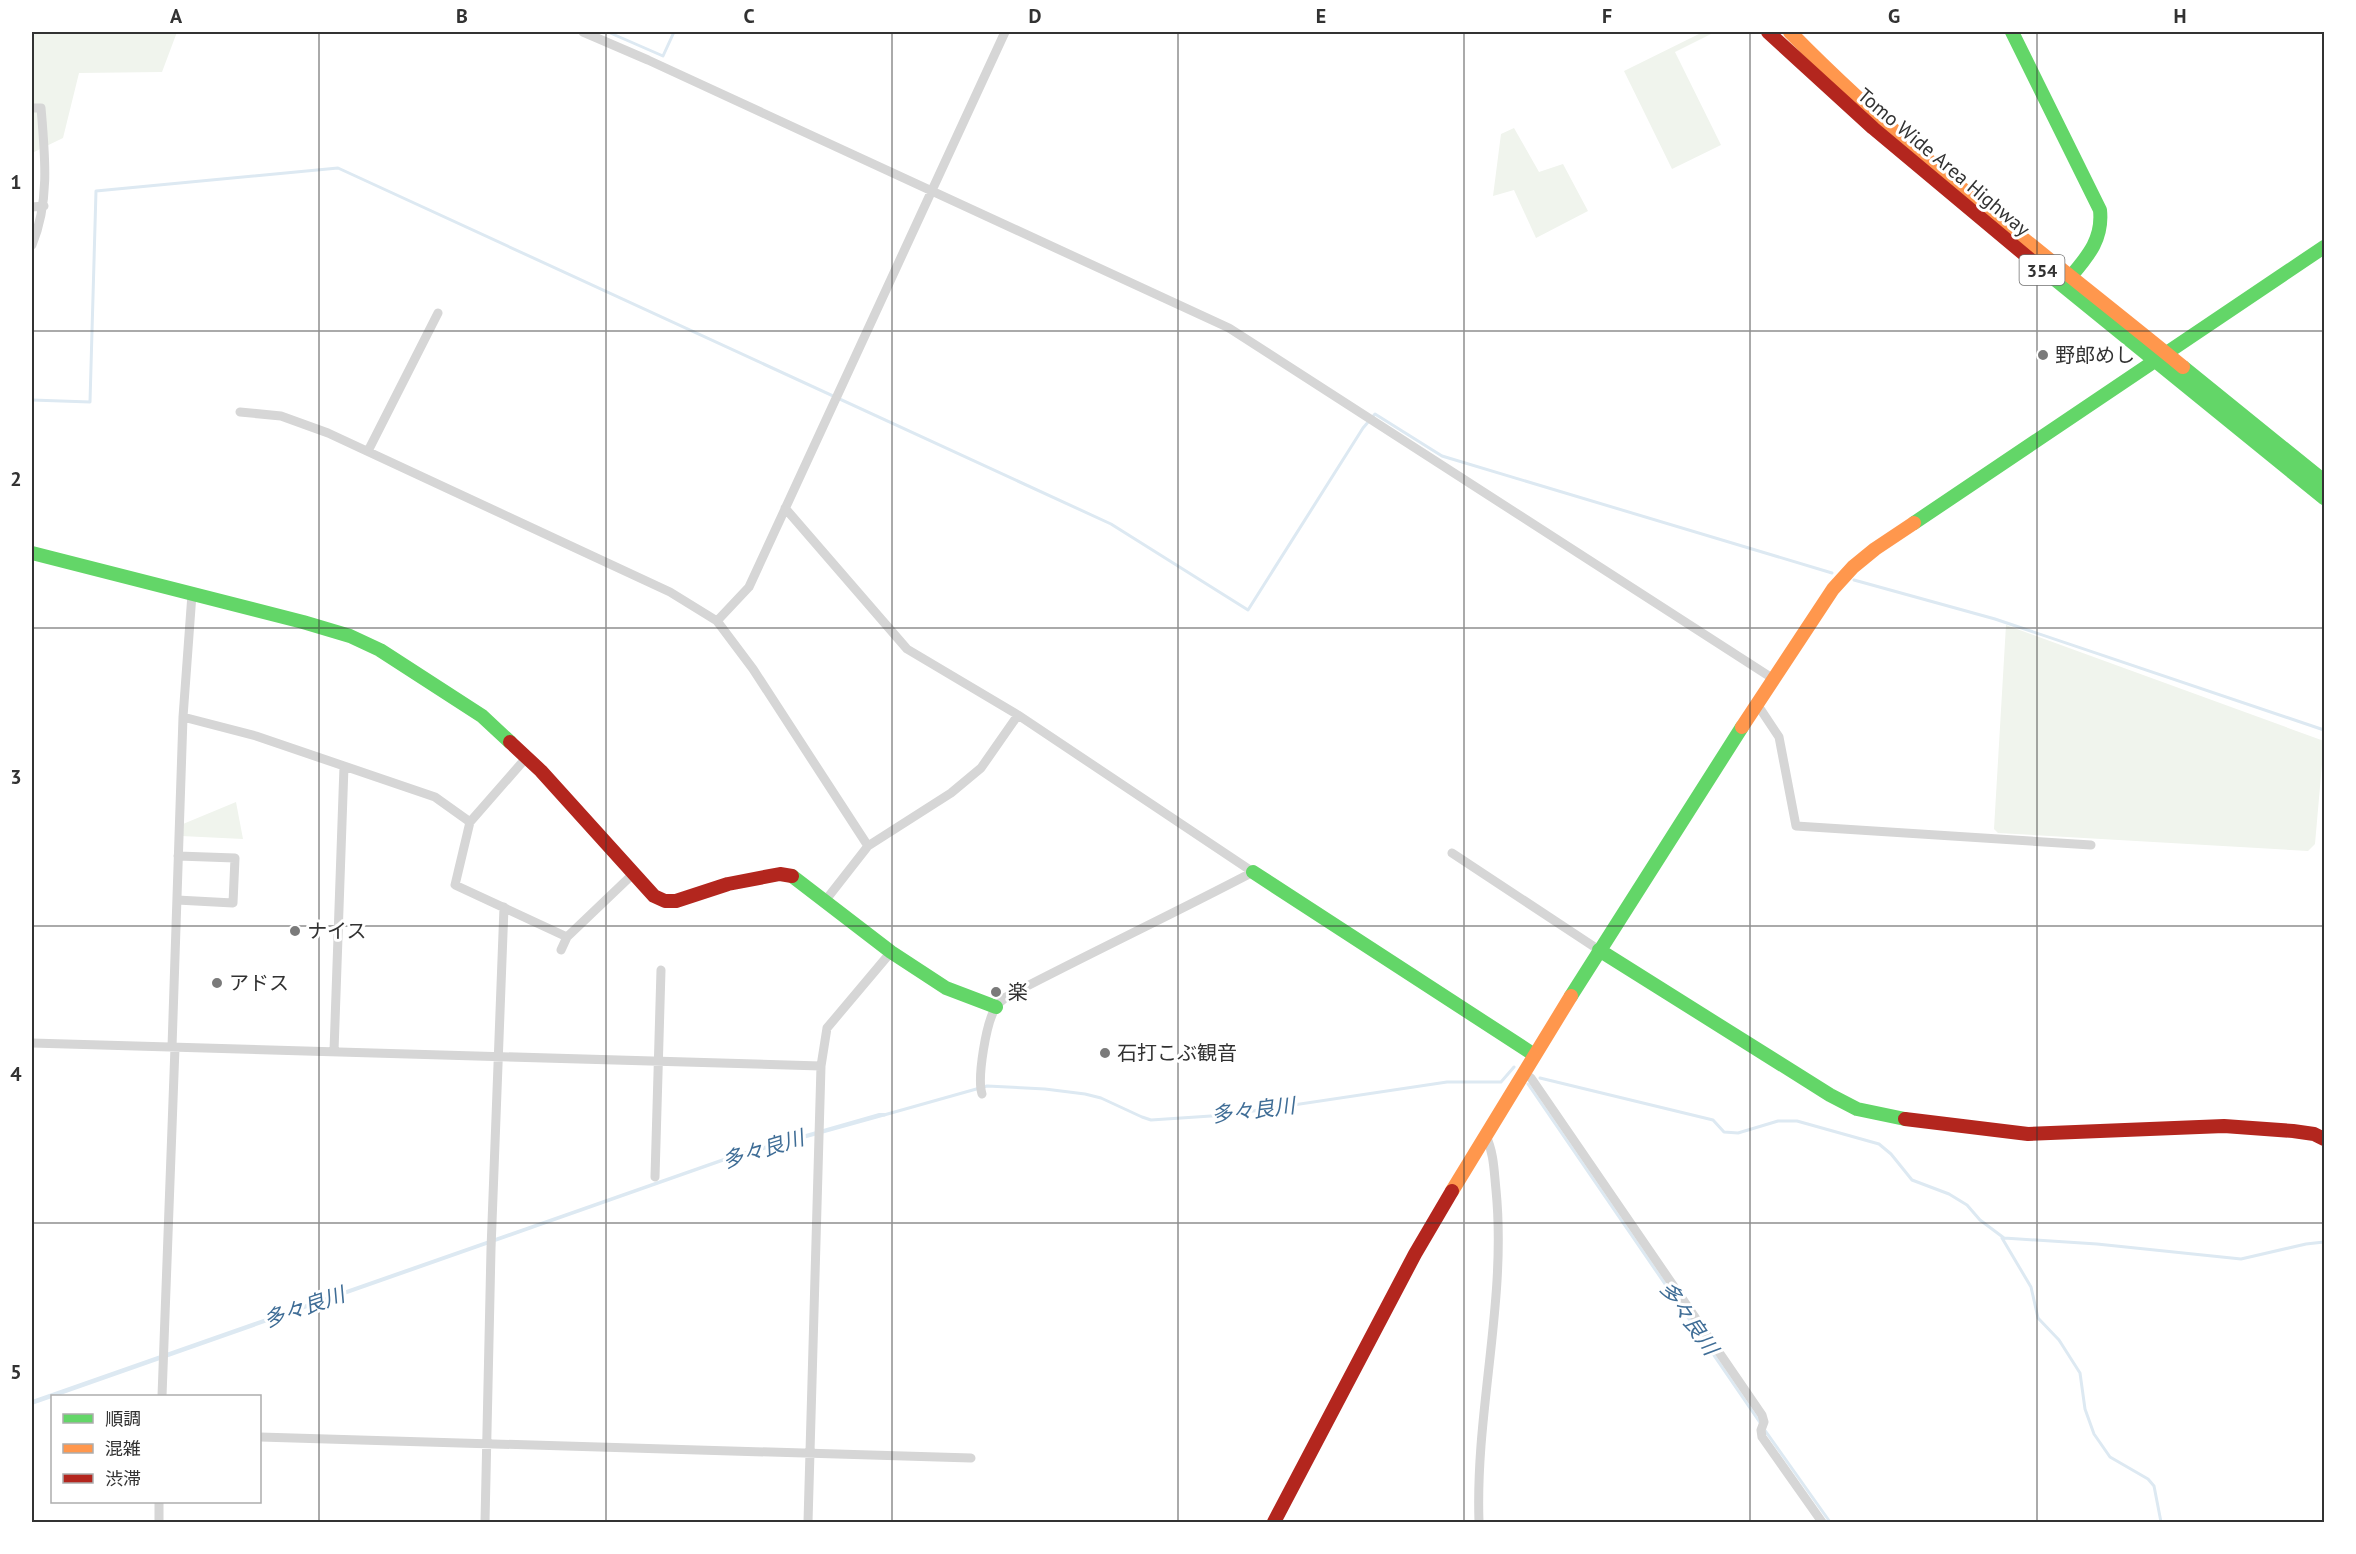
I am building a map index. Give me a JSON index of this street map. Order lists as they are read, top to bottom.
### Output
{
  "streets": {
    "main road": ["Tomo Wide Area Highway", "354"]
  },
  "water": ["多々良川"],
  "places": [
    "野郎めし",
    "ナイス",
    "アドス",
    "楽",
    "石打こぶ観音"
  ],
  "legend": ["順調", "混雑", "渋滞"],
  "grid": {
    "columns": [
      "A",
      "B",
      "C",
      "D",
      "E",
      "F",
      "G",
      "H"
    ],
    "rows": [
      "1",
      "2",
      "3",
      "4",
      "5"
    ]
  }
}
